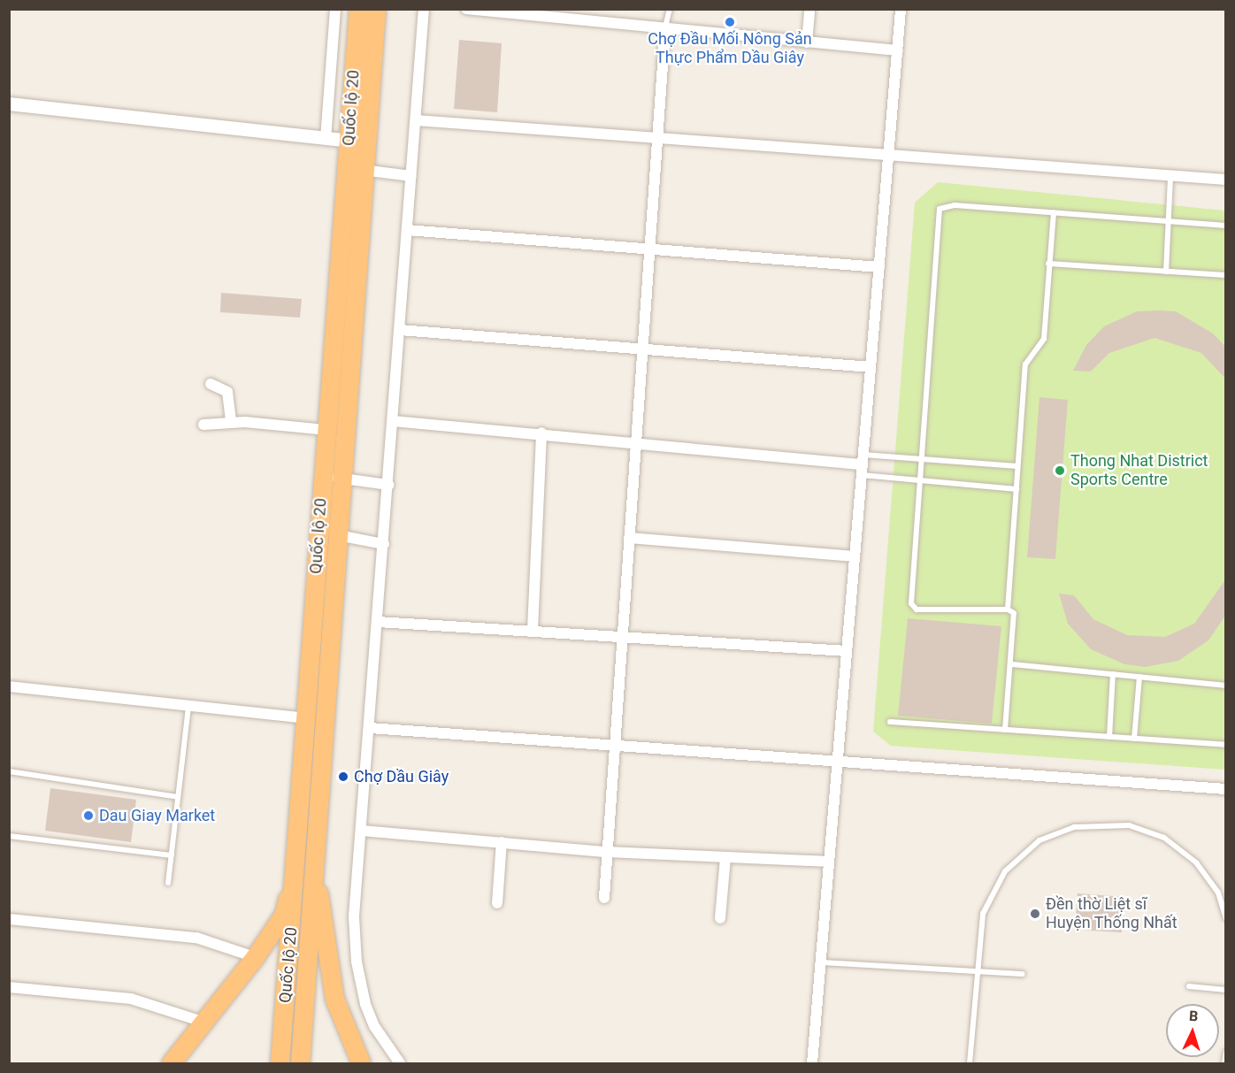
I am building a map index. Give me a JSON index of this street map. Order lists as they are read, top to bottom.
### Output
{
  "streets": {
    "highway": ["Quốc lộ 20"]
  },
  "places": [
    "Chợ Đầu Mối Nông Sản Thực Phẩm Dầu Giây",
    "Thong Nhat District Sports Centre",
    "Chợ Dầu Giây",
    "Dau Giay Market",
    "Đền thờ Liệt sĩ Huyện Thống Nhất"
  ],
  "north": "top"
}
